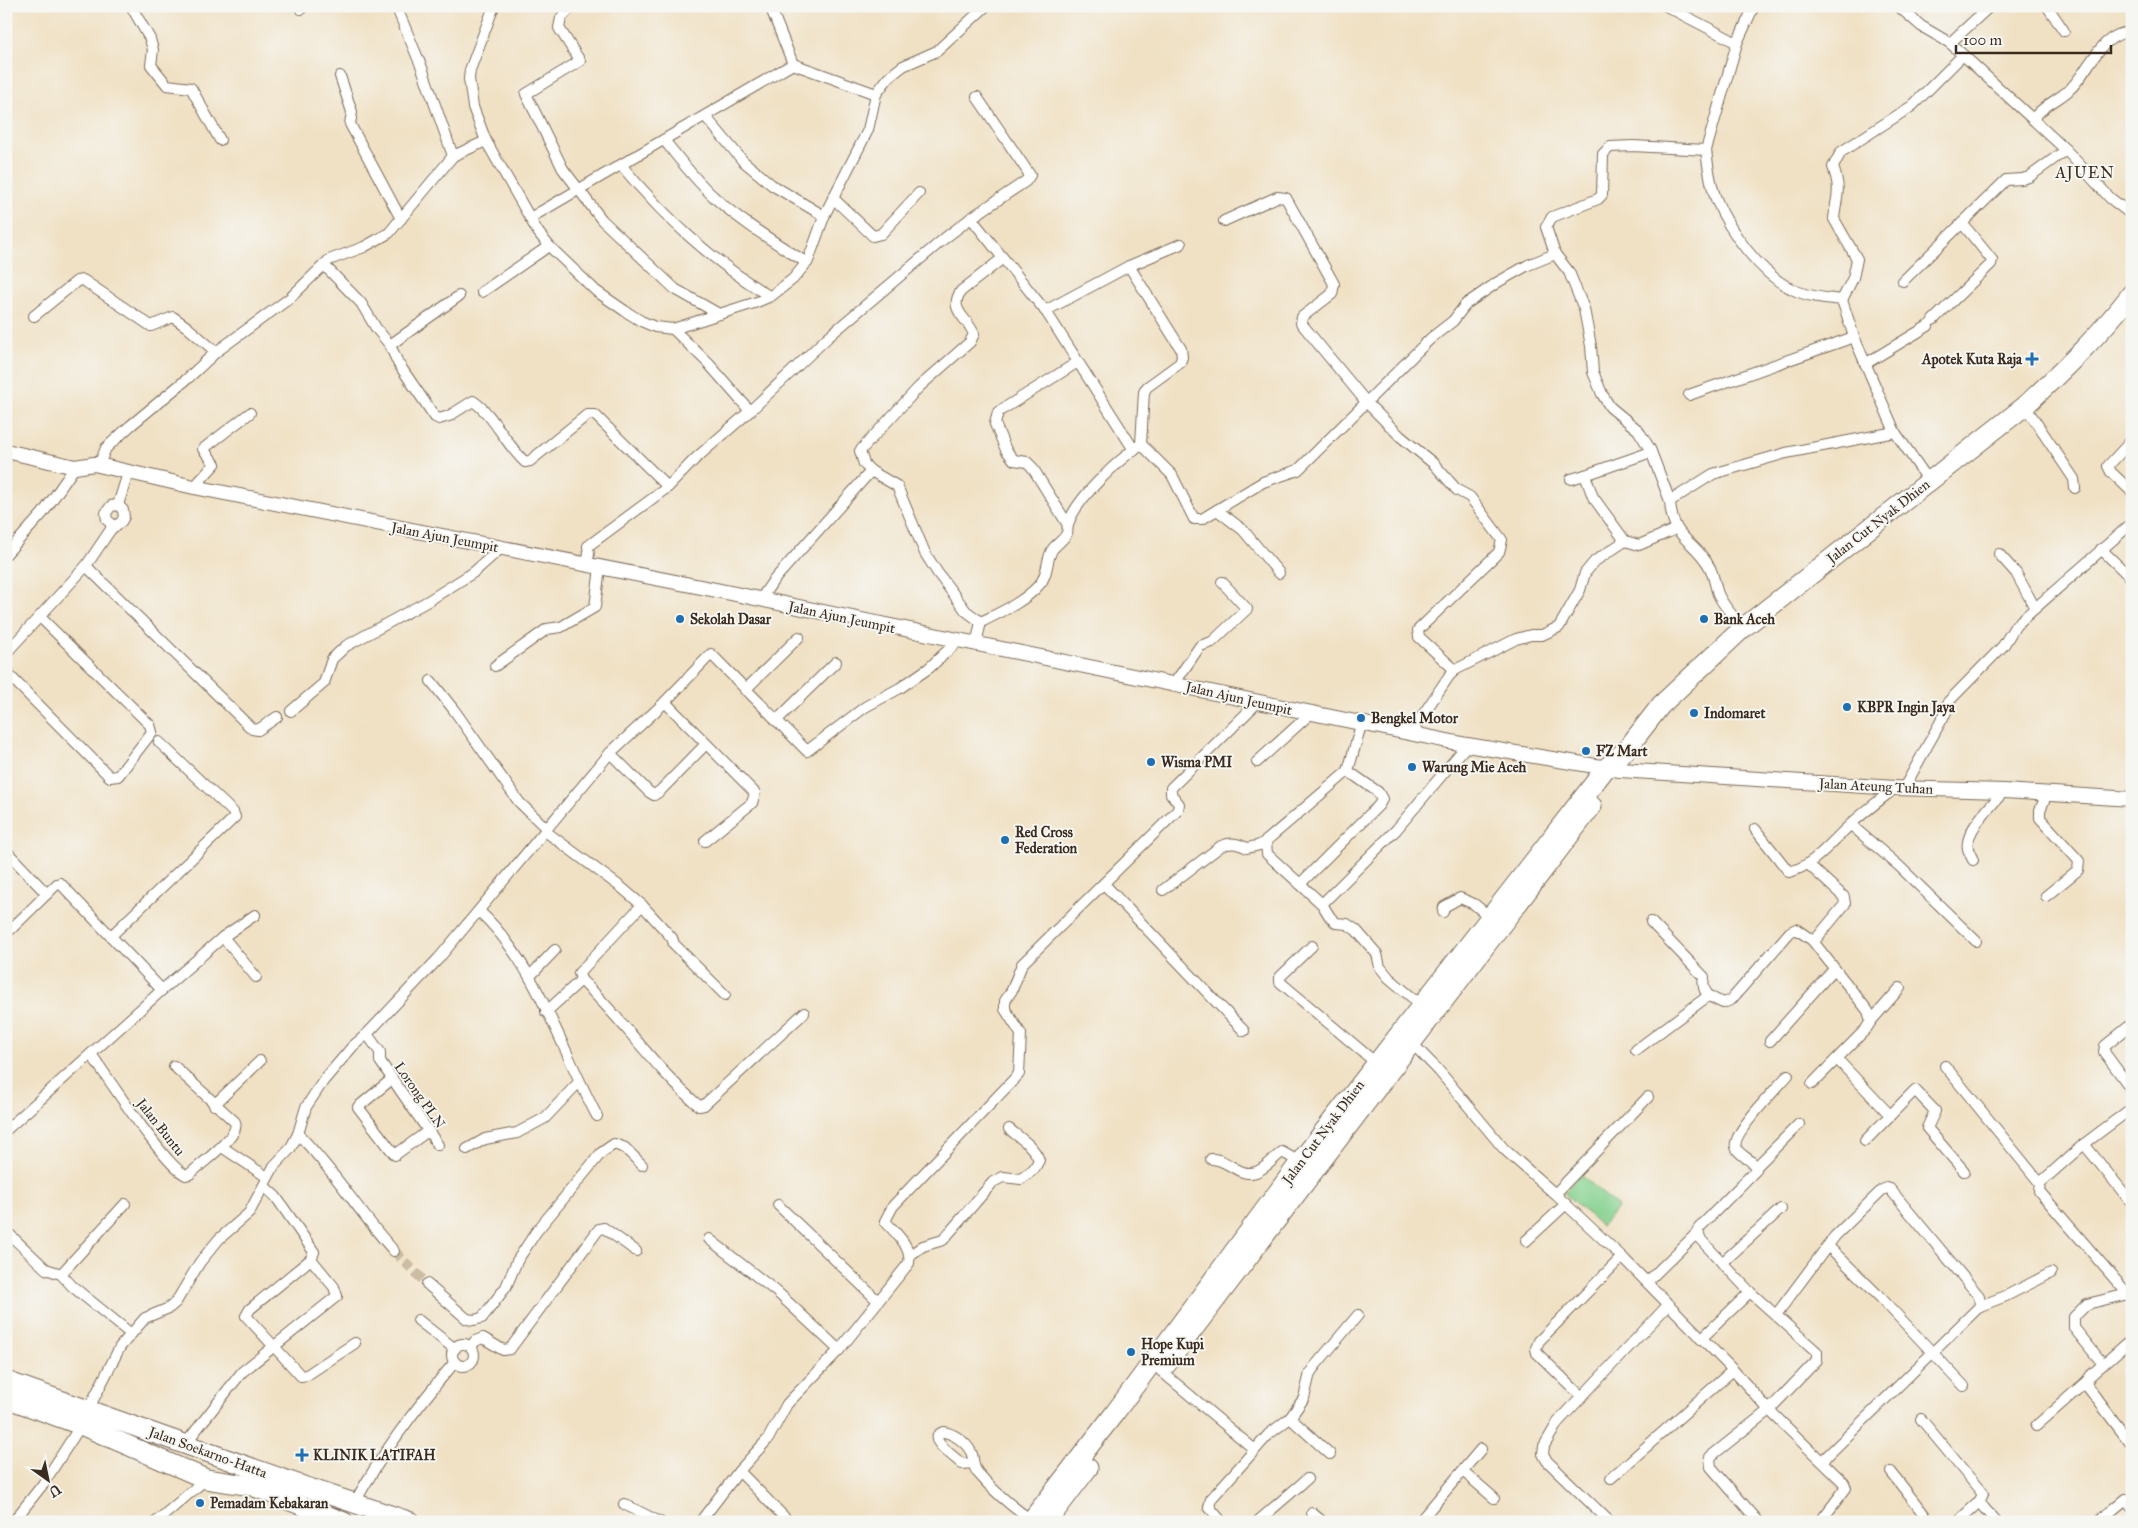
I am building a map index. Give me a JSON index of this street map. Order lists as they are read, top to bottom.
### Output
{
  "streets": {
    "highway": ["Jalan Cut Nyak Dhien", "Jalan Soekarno-Hatta"],
    "street": [
      "Jalan Ajun Jeumpit",
      "Jalan Ateung Tuhan",
      "Lorong PLN",
      "Jalan Buntu"
    ]
  },
  "crossings": [
    ["Jalan Cut Nyak Dhien", "Jalan Ajun Jeumpit"],
    ["Jalan Cut Nyak Dhien", "Jalan Ateung Tuhan"],
    ["Jalan Ajun Jeumpit", "Jalan Ateung Tuhan"]
  ],
  "districts": ["AJUEN"],
  "places": {
    "health": ["Apotek Kuta Raja", "KLINIK LATIFAH"],
    "other": [
      "Sekolah Dasar",
      "Bank Aceh",
      "KBPR Ingin Jaya",
      "Indomaret",
      "Bengkel Motor",
      "FZ Mart",
      "Wisma PMI",
      "Warung Mie Aceh",
      "Red Cross Federation",
      "Hope Kupi Premium",
      "Pemadam Kebakaran"
    ]
  },
  "scale_bar": "100 m",
  "north": "bottom right"
}
